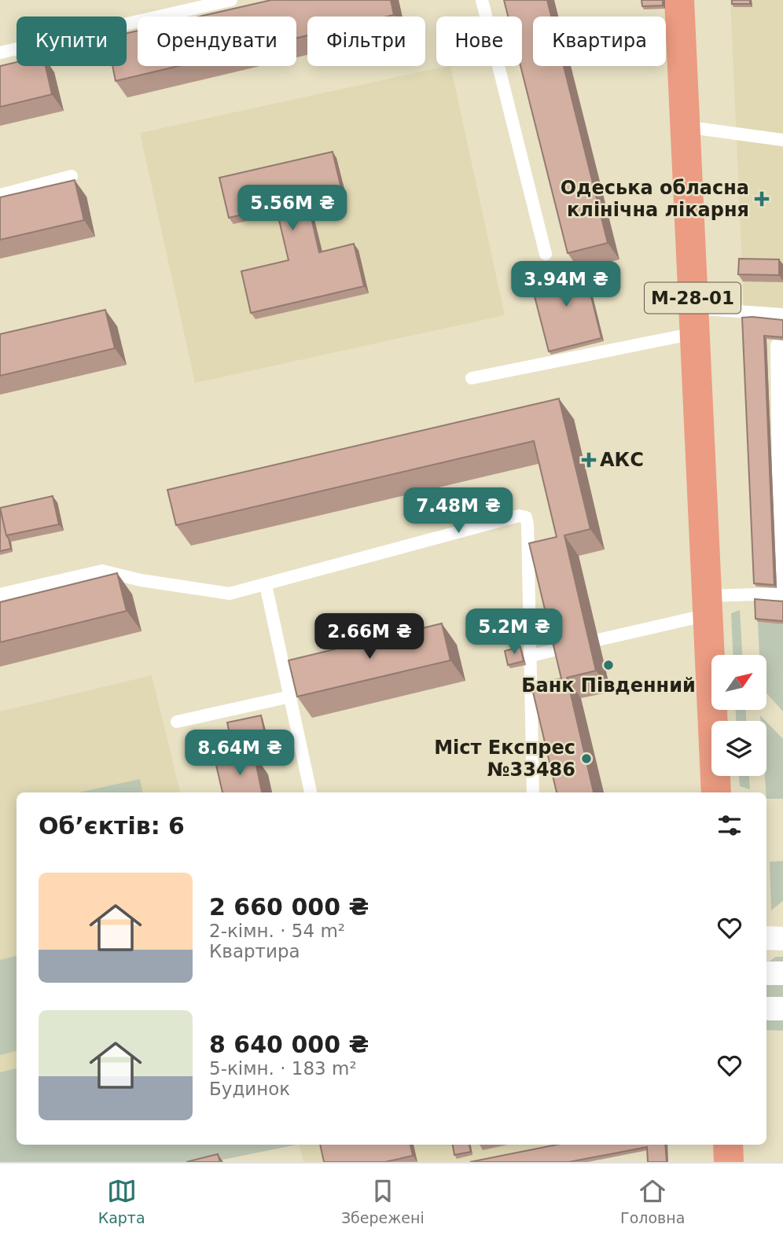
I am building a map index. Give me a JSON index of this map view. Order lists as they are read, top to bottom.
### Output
{
  "streets": {
    "highway": ["М-28-01"]
  },
  "places": {
    "health": ["Одеська обласна клінічна лікарня", "АКС"],
    "other": ["Банк Південний", "Міст Експрес №33486"]
  },
  "north": "top right",
  "page": {
    "chip": [
      "Купити",
      "Орендувати",
      "Фільтри",
      "Нове",
      "Квартира"
    ],
    "price": [
      "5.56M ₴",
      "3.94M ₴",
      "7.48M ₴",
      "5.2M ₴",
      "2.66M ₴",
      "8.64M ₴"
    ],
    "heading": "Об’єктів: 6",
    "list": [
      {
        "name": "2 660 000 ₴",
        "note": "2-кімн. · 54 m² · Квартира"
      },
      {
        "name": "8 640 000 ₴",
        "note": "5-кімн. · 183 m² · Будинок"
      }
    ],
    "tabs": ["Карта", "Збережені", "Головна"]
  }
}
